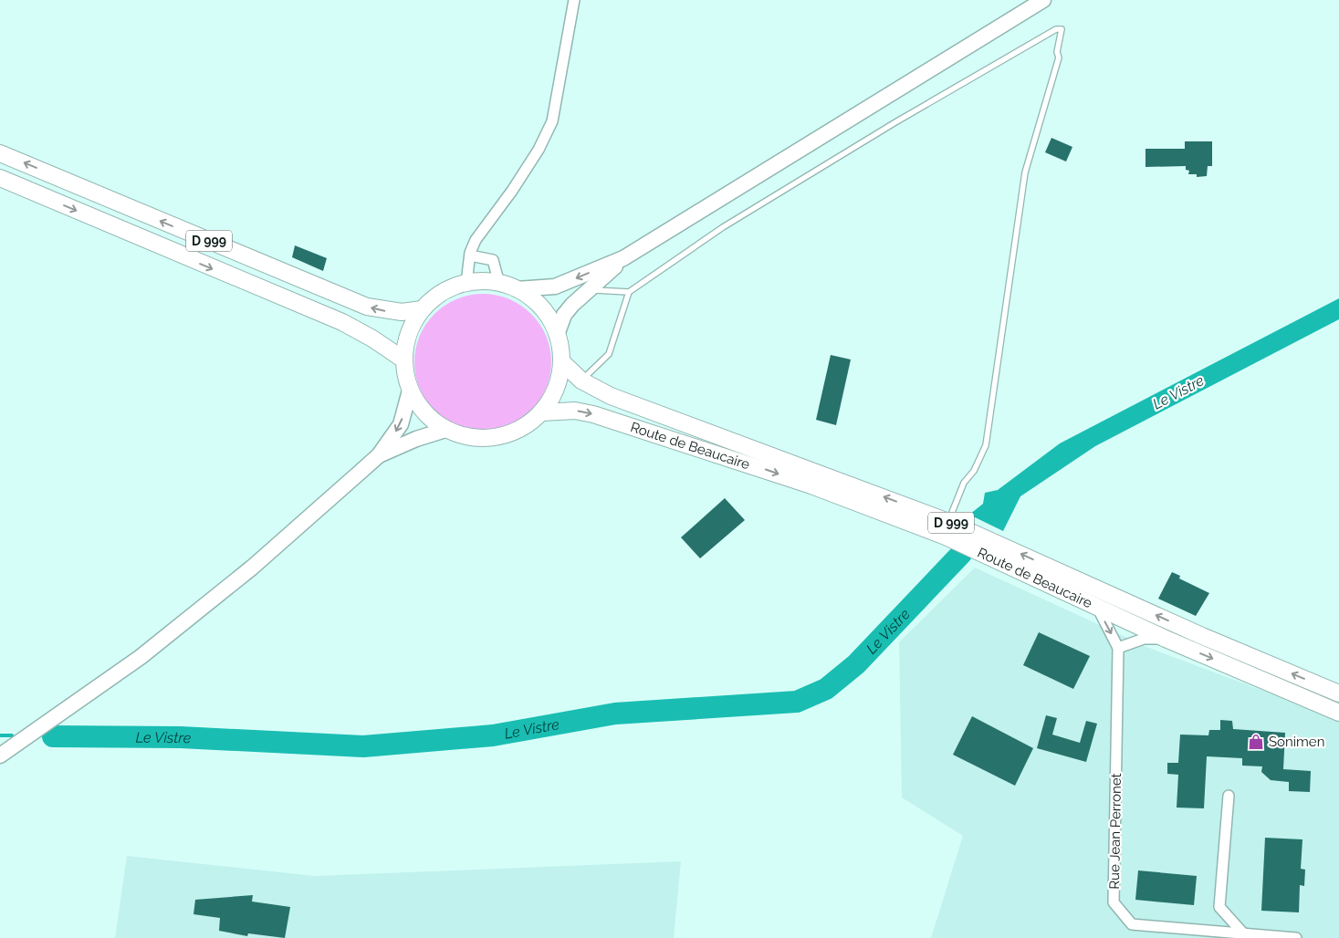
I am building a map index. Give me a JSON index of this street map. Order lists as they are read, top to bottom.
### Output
{
  "streets": {
    "main road": ["D 999", "Route de Beaucaire"],
    "street": ["Rue Jean Perronet"]
  },
  "crossings": [
    ["D 999", "Route de Beaucaire"],
    ["Route de Beaucaire", "Rue Jean Perronet"]
  ],
  "water": ["Le Vistre"],
  "places": {
    "shop": ["Sonimen"]
  }
}
